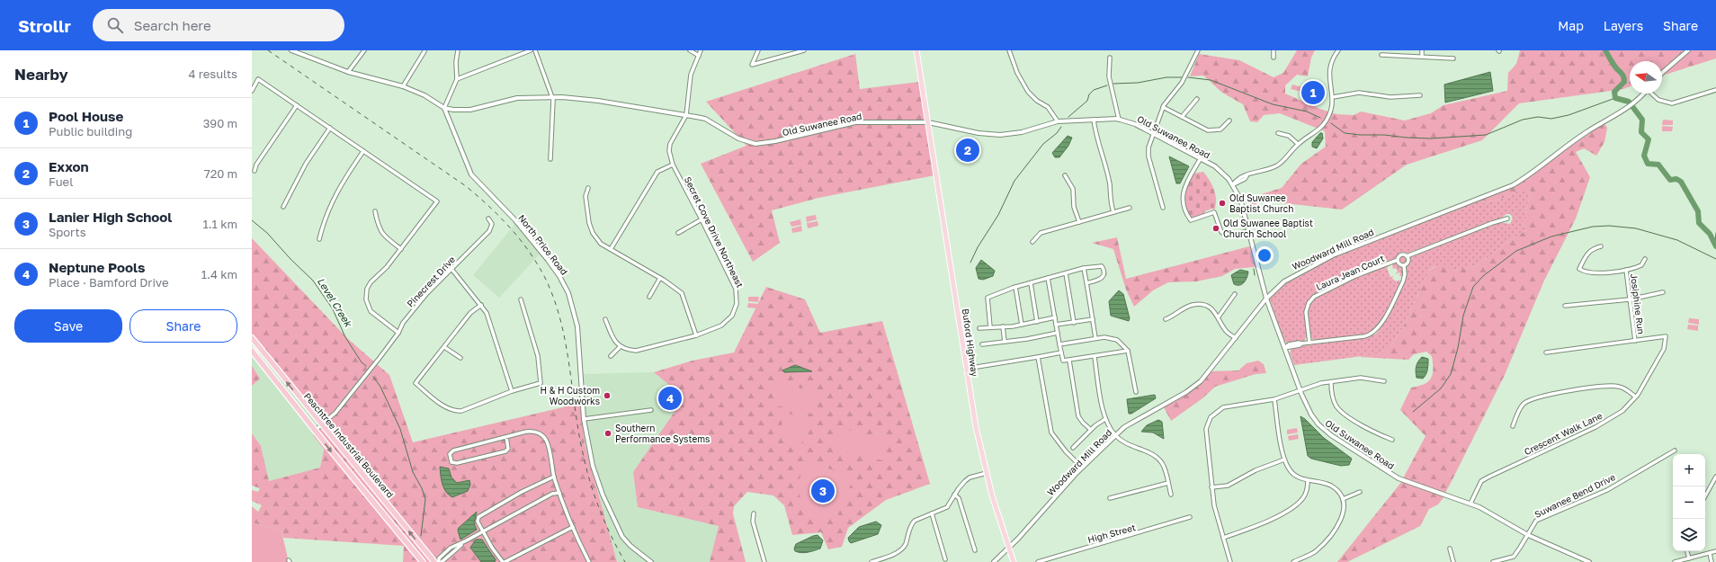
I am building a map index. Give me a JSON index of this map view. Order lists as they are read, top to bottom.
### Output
{
  "streets": {
    "highway": ["Peachtree Industrial Boulevard"],
    "main road": ["Buford Highway"],
    "street": [
      "Old Suwanee Road",
      "Secret Cove Drive Northeast",
      "North Price Road",
      "Woodward Mill Road",
      "Laura Jean Court",
      "Pinecrest Drive",
      "Josiphine Run",
      "Crescent Walk Lane",
      "Suwanee Bend Drive",
      "High Street"
    ]
  },
  "crossings": [
    ["Old Suwanee Road", "Secret Cove Drive Northeast"],
    ["Old Suwanee Road", "North Price Road"],
    ["Old Suwanee Road", "Woodward Mill Road"],
    ["Old Suwanee Road", "Buford Highway"],
    ["Old Suwanee Road", "Crescent Walk Lane"],
    ["Old Suwanee Road", "Suwanee Bend Drive"],
    ["Woodward Mill Road", "Buford Highway"],
    ["Pinecrest Drive", "Peachtree Industrial Boulevard"],
    ["Josiphine Run", "Crescent Walk Lane"]
  ],
  "water": ["Level Creek"],
  "places": [
    "Old Suwanee Baptist Church",
    "Old Suwanee Baptist Church School",
    "H & H Custom Woodworks",
    "Southern Performance Systems"
  ],
  "north": "left",
  "page": {
    "header": "Strollr",
    "search": "Search here",
    "nav": ["Map", "Layers", "Share"],
    "heading": ["Nearby", "4 results"],
    "pins": [
      "1",
      "2",
      "4",
      "3"
    ],
    "list": [
      {
        "mark": "1",
        "name": "Pool House",
        "note": "Public building",
        "value": "390 m"
      },
      {
        "mark": "2",
        "name": "Exxon",
        "note": "Fuel",
        "value": "720 m"
      },
      {
        "mark": "3",
        "name": "Lanier High School",
        "note": "Sports",
        "value": "1.1 km"
      },
      {
        "mark": "4",
        "name": "Neptune Pools",
        "note": "Place · Bamford Drive",
        "value": "1.4 km"
      }
    ],
    "buttons": ["Save", "Share"],
    "map_buttons": ["+", "−"]
  }
}
